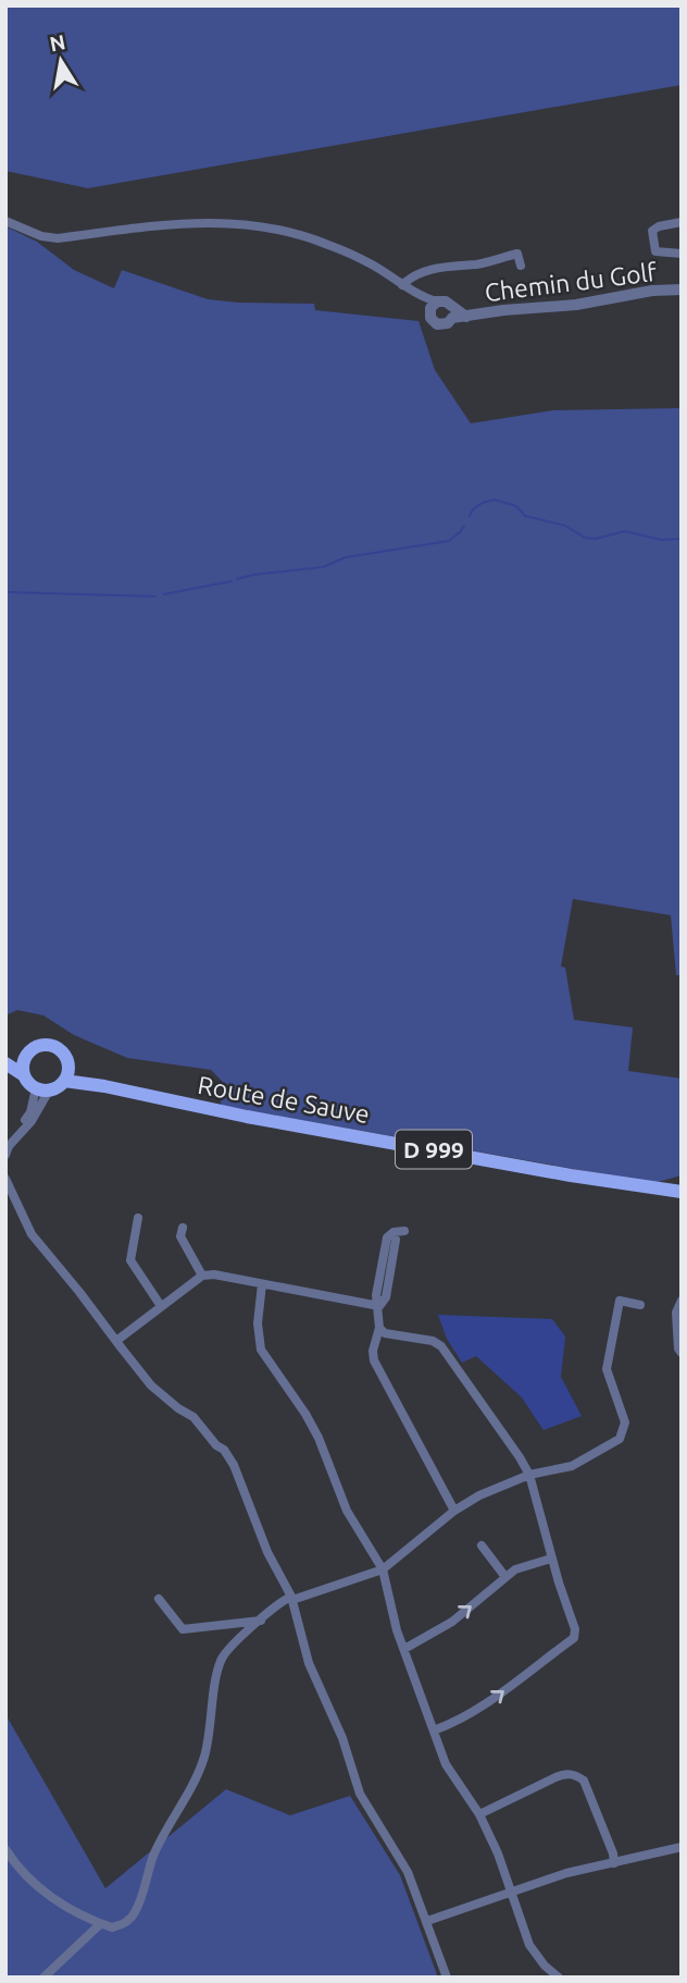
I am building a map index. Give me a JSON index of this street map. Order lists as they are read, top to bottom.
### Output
{
  "streets": {
    "main road": ["Route de Sauve", "D 999"],
    "street": ["Chemin du Golf"]
  },
  "north": "top"
}
